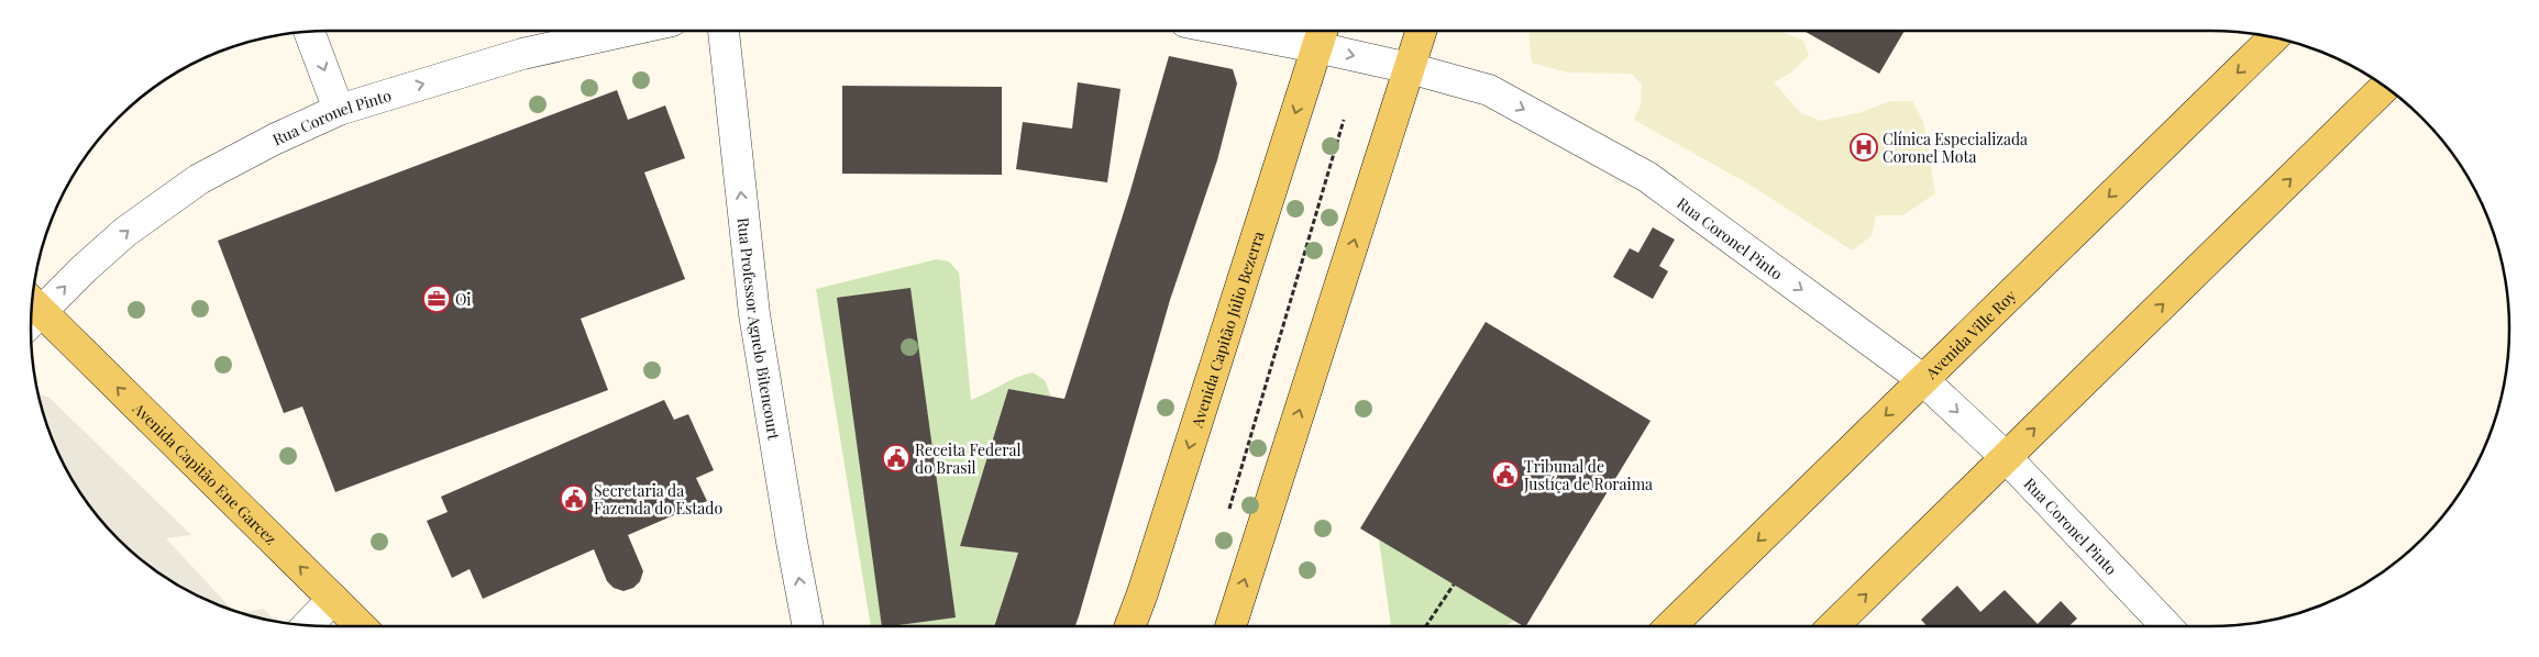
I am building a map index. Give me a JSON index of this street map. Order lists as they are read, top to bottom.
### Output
{
  "streets": {
    "main road": ["Avenida Capitão Júlio Bezerra", "Avenida Ville Roy", "Avenida Capitão Ene Garcez"],
    "street": ["Rua Coronel Pinto", "Rua Professor Agnelo Bitencourt"]
  },
  "crossings": [
    ["Rua Coronel Pinto", "Avenida Capitão Júlio Bezerra"],
    ["Rua Coronel Pinto", "Avenida Ville Roy"]
  ],
  "one_way": ["Rua Coronel Pinto", "Rua Professor Agnelo Bitencourt", "Avenida Capitão Ene Garcez"],
  "places": {
    "hospital": ["Clínica Especializada Coronel Mota"],
    "office": ["Oi"],
    "public building": ["Receita Federal do Brasil", "Tribunal de Justíça de Roraima", "Secretaria da Fazenda do Estado"]
  }
}
